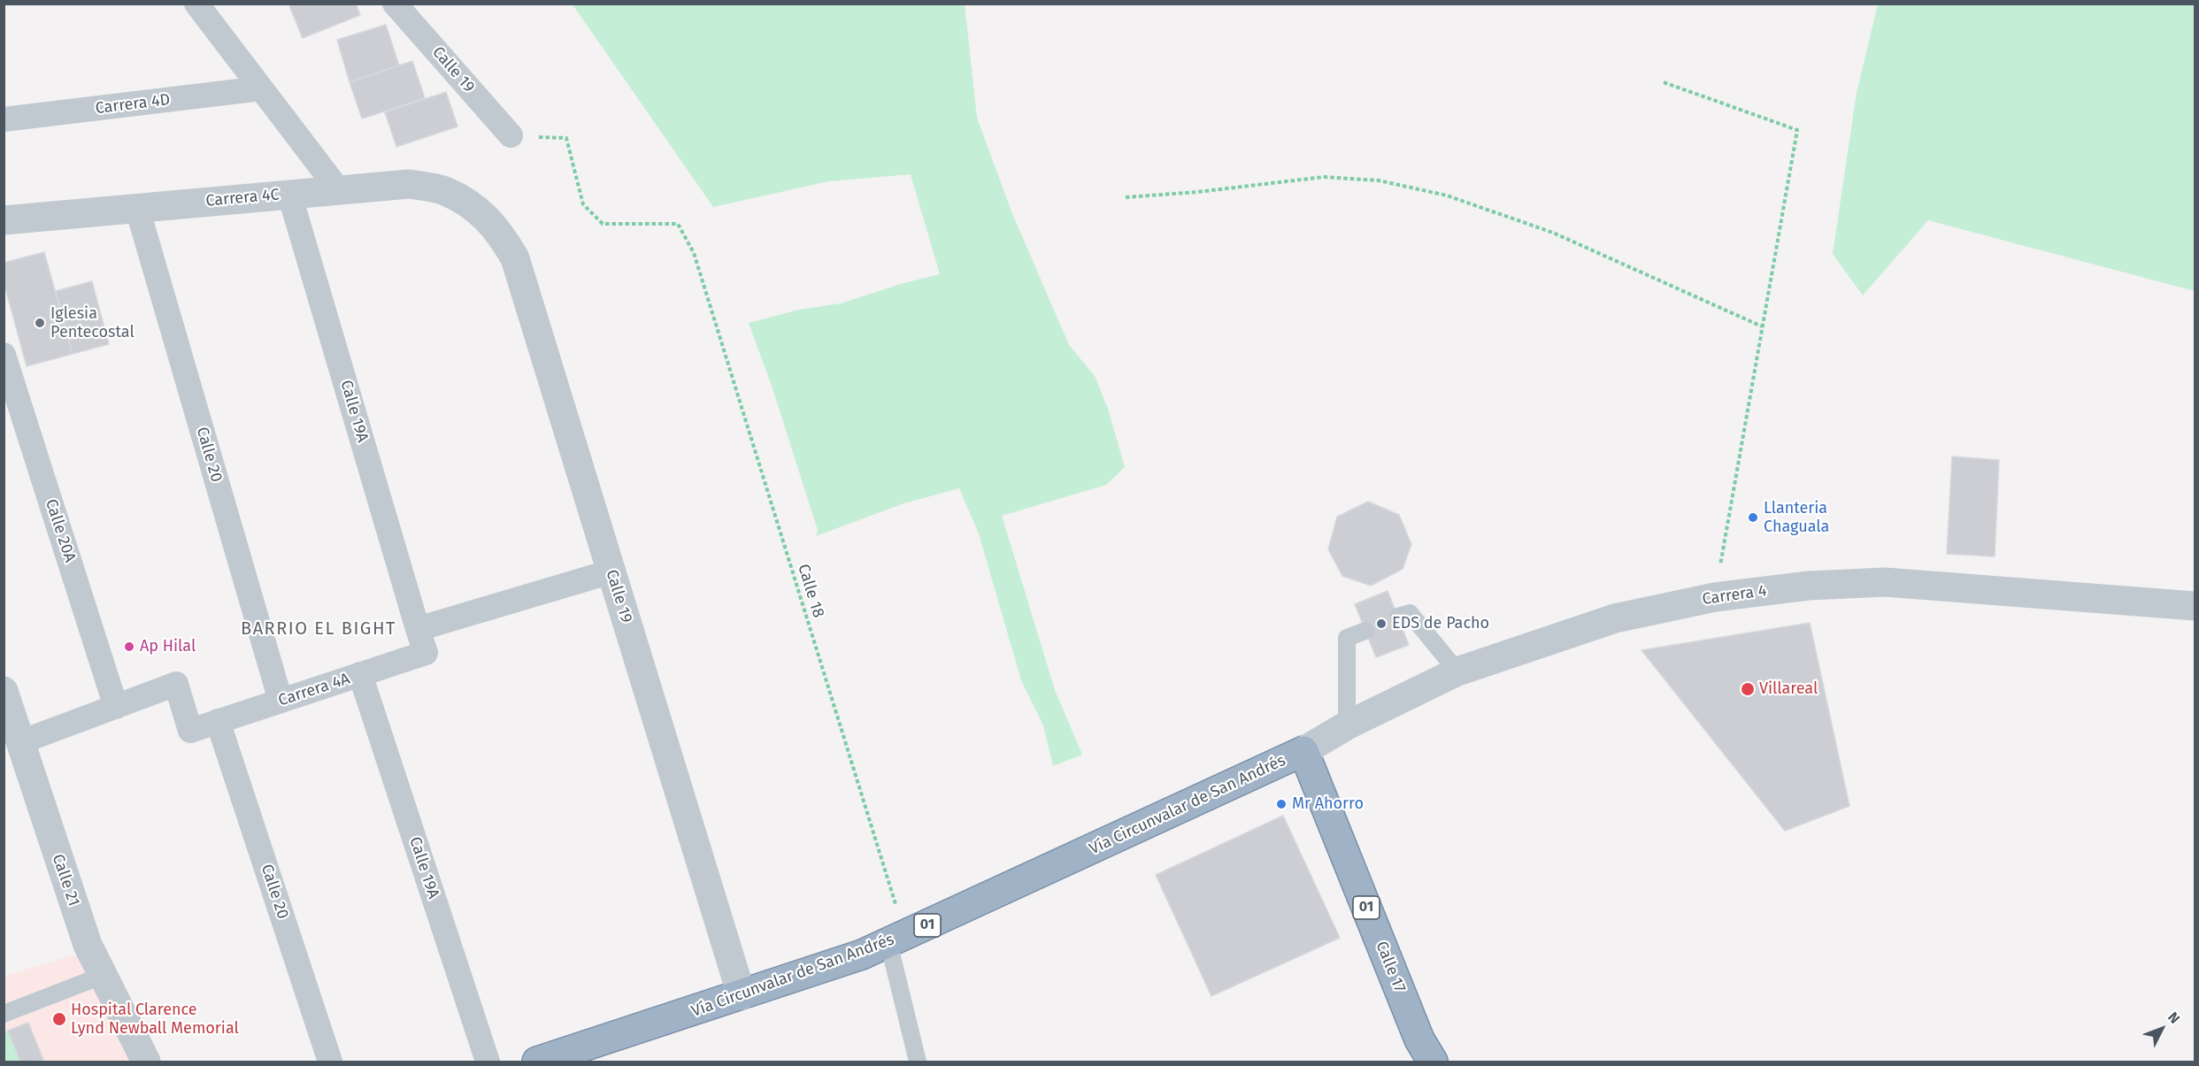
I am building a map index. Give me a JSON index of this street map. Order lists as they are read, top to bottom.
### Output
{
  "streets": {
    "highway": ["Vía Circunvalar de San Andrés", "01", "Calle 17"],
    "street": [
      "Calle 19",
      "Carrera 4D",
      "Carrera 4C",
      "Calle 19A",
      "Calle 20",
      "Calle 20A",
      "Carrera 4",
      "Carrera 4A",
      "Calle 21"
    ],
    "path": ["Calle 18"]
  },
  "crossings": [
    ["Calle 19", "Carrera 4C"],
    ["Calle 19", "Calle 18"],
    ["Calle 19", "Vía Circunvalar de San Andrés"],
    ["Carrera 4C", "Calle 19A"],
    ["Carrera 4C", "Calle 20"],
    ["Calle 19A", "Carrera 4A"],
    ["Calle 20", "Carrera 4A"],
    ["Calle 20A", "Carrera 4A"],
    ["Calle 18", "Vía Circunvalar de San Andrés"],
    ["Carrera 4", "Vía Circunvalar de San Andrés"],
    ["Carrera 4", "Calle 17"],
    ["Carrera 4A", "Calle 21"],
    ["Vía Circunvalar de San Andrés", "Calle 17"]
  ],
  "districts": ["BARRIO EL BIGHT"],
  "places": [
    "Iglesia Pentecostal",
    "Llanteria Chaguala",
    "EDS de Pacho",
    "Ap Hilal",
    "Villareal",
    "Mr Ahorro",
    "Hospital Clarence Lynd Newball Memorial"
  ],
  "north": "top right"
}
